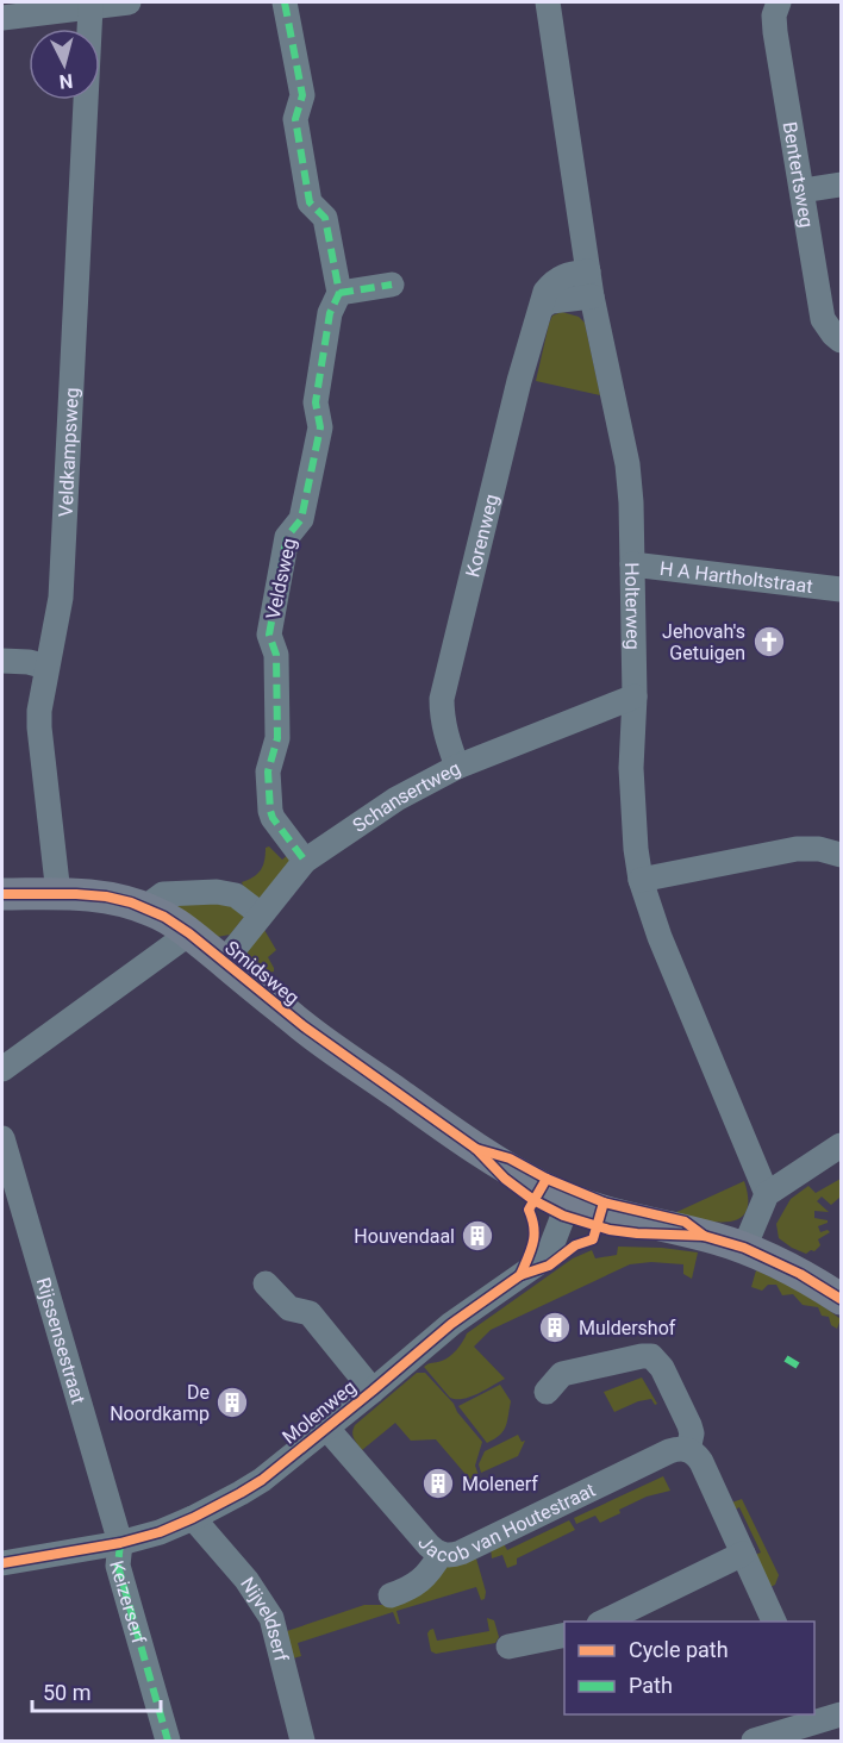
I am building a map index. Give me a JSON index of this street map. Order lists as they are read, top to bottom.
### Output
{
  "streets": {
    "main road": ["Smidsweg"],
    "street": [
      "Bentertsweg",
      "Veldkampsweg",
      "Korenweg",
      "H A Hartholtstraat",
      "Veldsweg",
      "Holterweg",
      "Schansertweg",
      "Rijssensestraat",
      "Molenweg",
      "Jacob van Houtestraat",
      "Keizerserf",
      "Nijveldserf"
    ]
  },
  "crossings": [
    ["Veldkampsweg", "Smidsweg"],
    ["Korenweg", "Holterweg"],
    ["Korenweg", "Schansertweg"],
    ["H A Hartholtstraat", "Holterweg"],
    ["Veldsweg", "Schansertweg"],
    ["Holterweg", "Schansertweg"],
    ["Schansertweg", "Smidsweg"],
    ["Smidsweg", "Molenweg"],
    ["Rijssensestraat", "Molenweg"],
    ["Rijssensestraat", "Keizerserf"],
    ["Molenweg", "Jacob van Houtestraat"],
    ["Molenweg", "Keizerserf"],
    ["Molenweg", "Nijveldserf"]
  ],
  "places": {
    "church": ["Jehovah's Getuigen"],
    "building": [
      "Houvendaal",
      "Muldershof",
      "De Noordkamp",
      "Molenerf"
    ]
  },
  "legend": ["Cycle path", "Path"],
  "scale_bar": "50 m",
  "north": "bottom"
}
